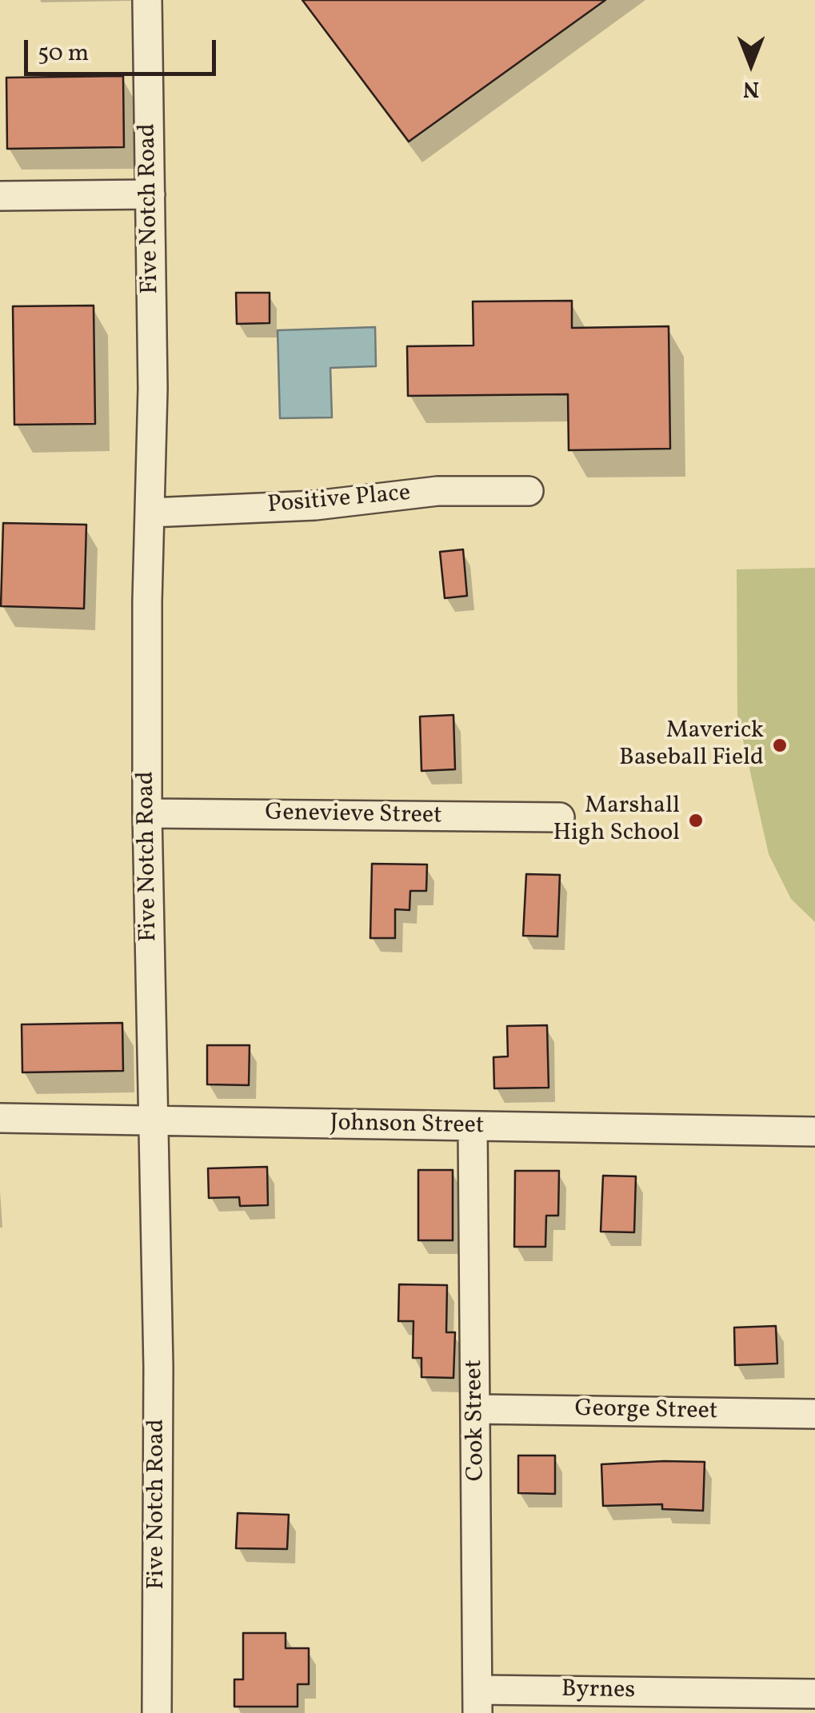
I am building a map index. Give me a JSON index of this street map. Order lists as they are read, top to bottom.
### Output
{
  "streets": {
    "street": [
      "Five Notch Road",
      "Positive Place",
      "Genevieve Street",
      "Johnson Street",
      "George Street",
      "Cook Street",
      "Byrnes"
    ]
  },
  "crossings": [
    ["Five Notch Road", "Positive Place"],
    ["Five Notch Road", "Genevieve Street"],
    ["Five Notch Road", "Johnson Street"],
    ["Johnson Street", "Cook Street"],
    ["George Street", "Cook Street"],
    ["Cook Street", "Byrnes"]
  ],
  "places": ["Maverick Baseball Field", "Marshall High School"],
  "scale_bar": "50 m",
  "north": "bottom"
}
